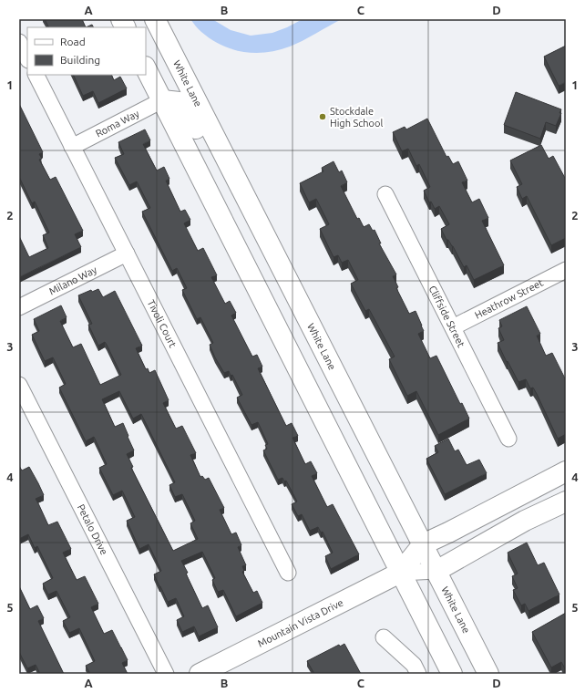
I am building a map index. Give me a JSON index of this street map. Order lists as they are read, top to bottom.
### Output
{
  "streets": {
    "main road": ["White Lane", "Mountain Vista Drive"],
    "street": [
      "Roma Way",
      "Milano Way",
      "Heathrow Street",
      "Cliffside Street",
      "Tivoli Court",
      "Petalo Drive"
    ]
  },
  "crossings": [
    ["White Lane", "Mountain Vista Drive"],
    ["Roma Way", "Tivoli Court"],
    ["Milano Way", "Tivoli Court"],
    ["Heathrow Street", "Cliffside Street"]
  ],
  "places": ["Stockdale High School"],
  "legend": ["Road", "Building"],
  "grid": {
    "columns": [
      "A",
      "B",
      "C",
      "D"
    ],
    "rows": [
      "1",
      "2",
      "3",
      "4",
      "5"
    ]
  }
}
